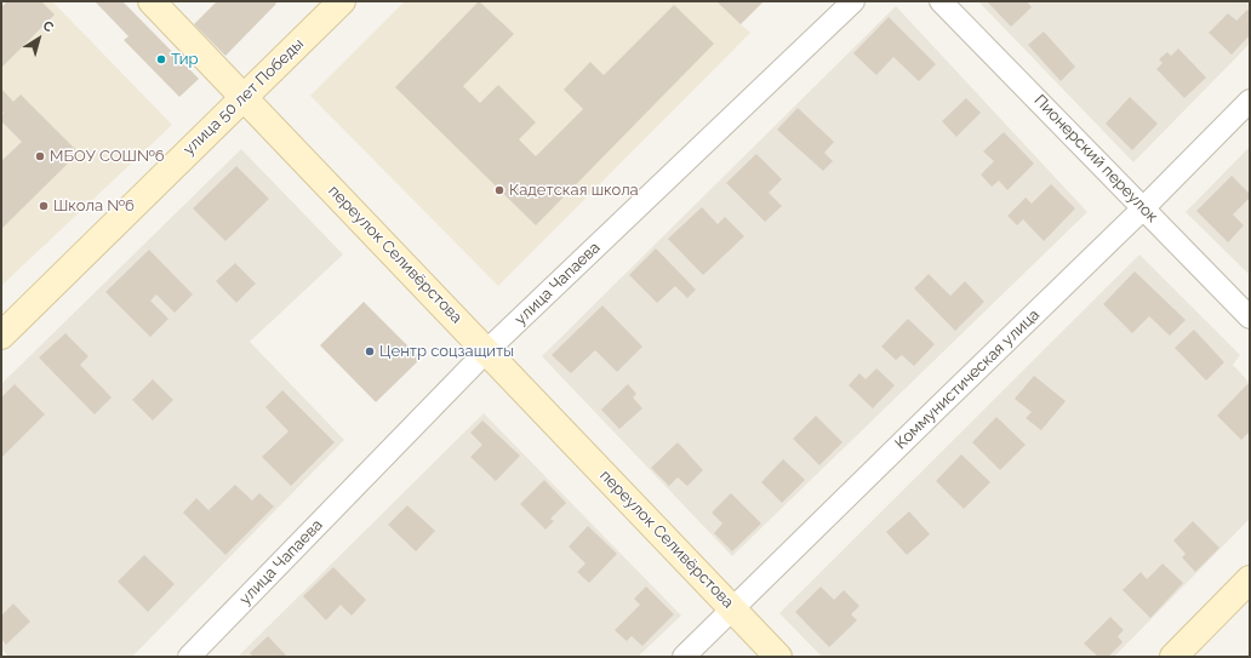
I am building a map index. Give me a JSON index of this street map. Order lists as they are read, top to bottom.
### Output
{
  "streets": {
    "street": [
      "улица 50 лет Победы",
      "Пионерский переулок",
      "переулок Селивёрстова",
      "улица Чапаева",
      "Коммунистическая улица"
    ]
  },
  "crossings": [
    ["улица 50 лет Победы", "переулок Селивёрстова"],
    ["Пионерский переулок", "Коммунистическая улица"],
    ["переулок Селивёрстова", "улица Чапаева"],
    ["переулок Селивёрстова", "Коммунистическая улица"]
  ],
  "places": [
    "Тир",
    "МБОУ СОШ№6",
    "Кадетская школа",
    "Школа №6",
    "Центр соцзащиты"
  ],
  "north": "top right"
}
